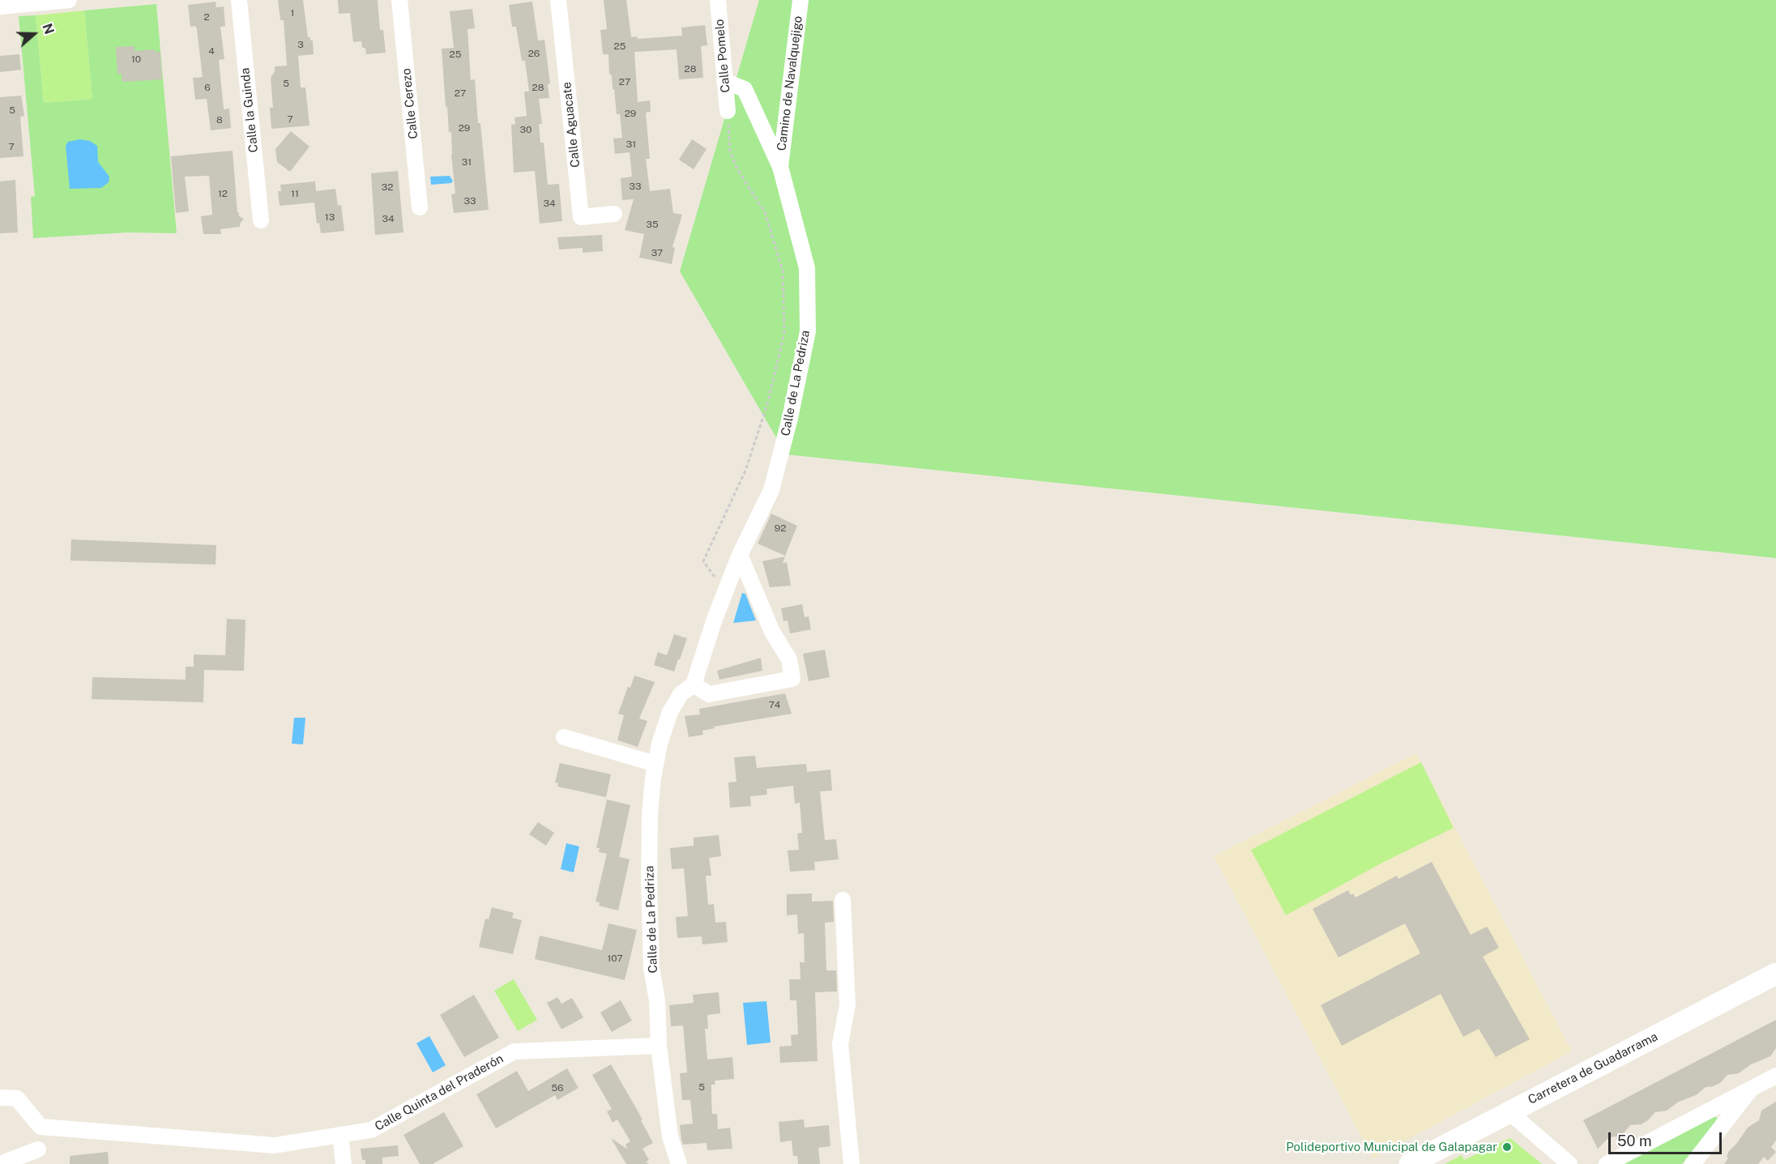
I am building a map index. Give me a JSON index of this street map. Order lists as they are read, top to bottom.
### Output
{
  "streets": {
    "main road": ["Carretera de Guadarrama"],
    "street": [
      "Calle Pomelo",
      "Camino de Navalquejigo",
      "Calle Cerezo",
      "Calle la Guinda",
      "Calle Aguacate",
      "Calle de La Pedriza",
      "Calle Quinta del Praderón"
    ]
  },
  "crossings": [
    ["Calle Pomelo", "Calle de La Pedriza"],
    ["Camino de Navalquejigo", "Calle de La Pedriza"],
    ["Calle de La Pedriza", "Calle Quinta del Praderón"]
  ],
  "places": ["Polideportivo Municipal de Galapagar"],
  "house_numbers": [
    "1",
    "2",
    "3",
    "25",
    "4",
    "26",
    "25",
    "10",
    "28",
    "27",
    "5",
    "6",
    "28",
    "27",
    "5",
    "29",
    "7",
    "8",
    "29",
    "30",
    "31",
    "7",
    "31",
    "33",
    "32",
    "12",
    "11",
    "33",
    "34",
    "13",
    "34",
    "35",
    "37",
    "92",
    "74",
    "107",
    "5",
    "56"
  ],
  "scale_bar": "50 m",
  "north": "right"
}
